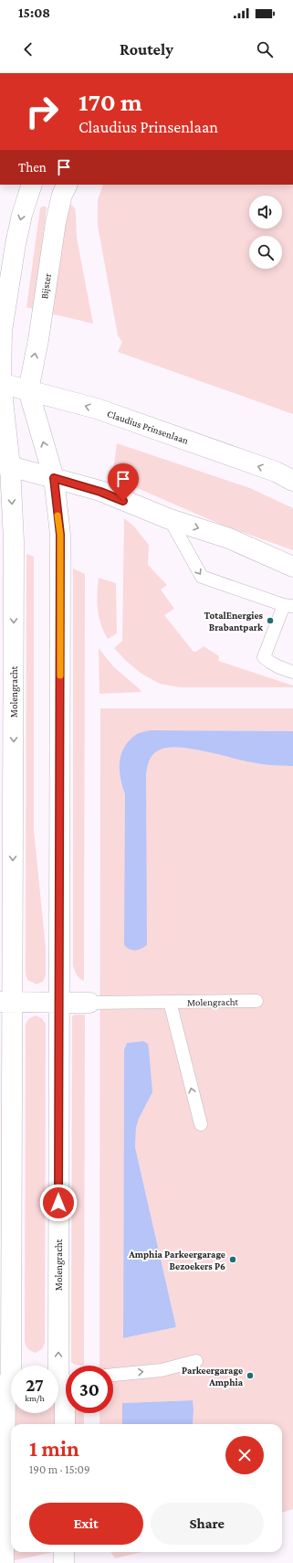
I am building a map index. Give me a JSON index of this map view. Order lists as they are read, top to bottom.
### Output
{
  "streets": {
    "street": ["Bijster", "Claudius Prinsenlaan", "Molengracht"]
  },
  "crossings": [
    ["Bijster", "Claudius Prinsenlaan"],
    ["Bijster", "Molengracht"],
    ["Claudius Prinsenlaan", "Molengracht"]
  ],
  "places": ["TotalEnergies Brabantpark", "Amphia Parkeergarage Bezoekers P6", "Parkeergarage Amphia"],
  "page": {
    "status": "15:08",
    "header": "Routely",
    "turn": ["170 m", "Claudius Prinsenlaan"],
    "then": "Then",
    "speed": "27 km/h",
    "limit": "30",
    "heading": ["1 min", "190 m · 15:09"],
    "buttons": ["Exit", "Share"]
  }
}
